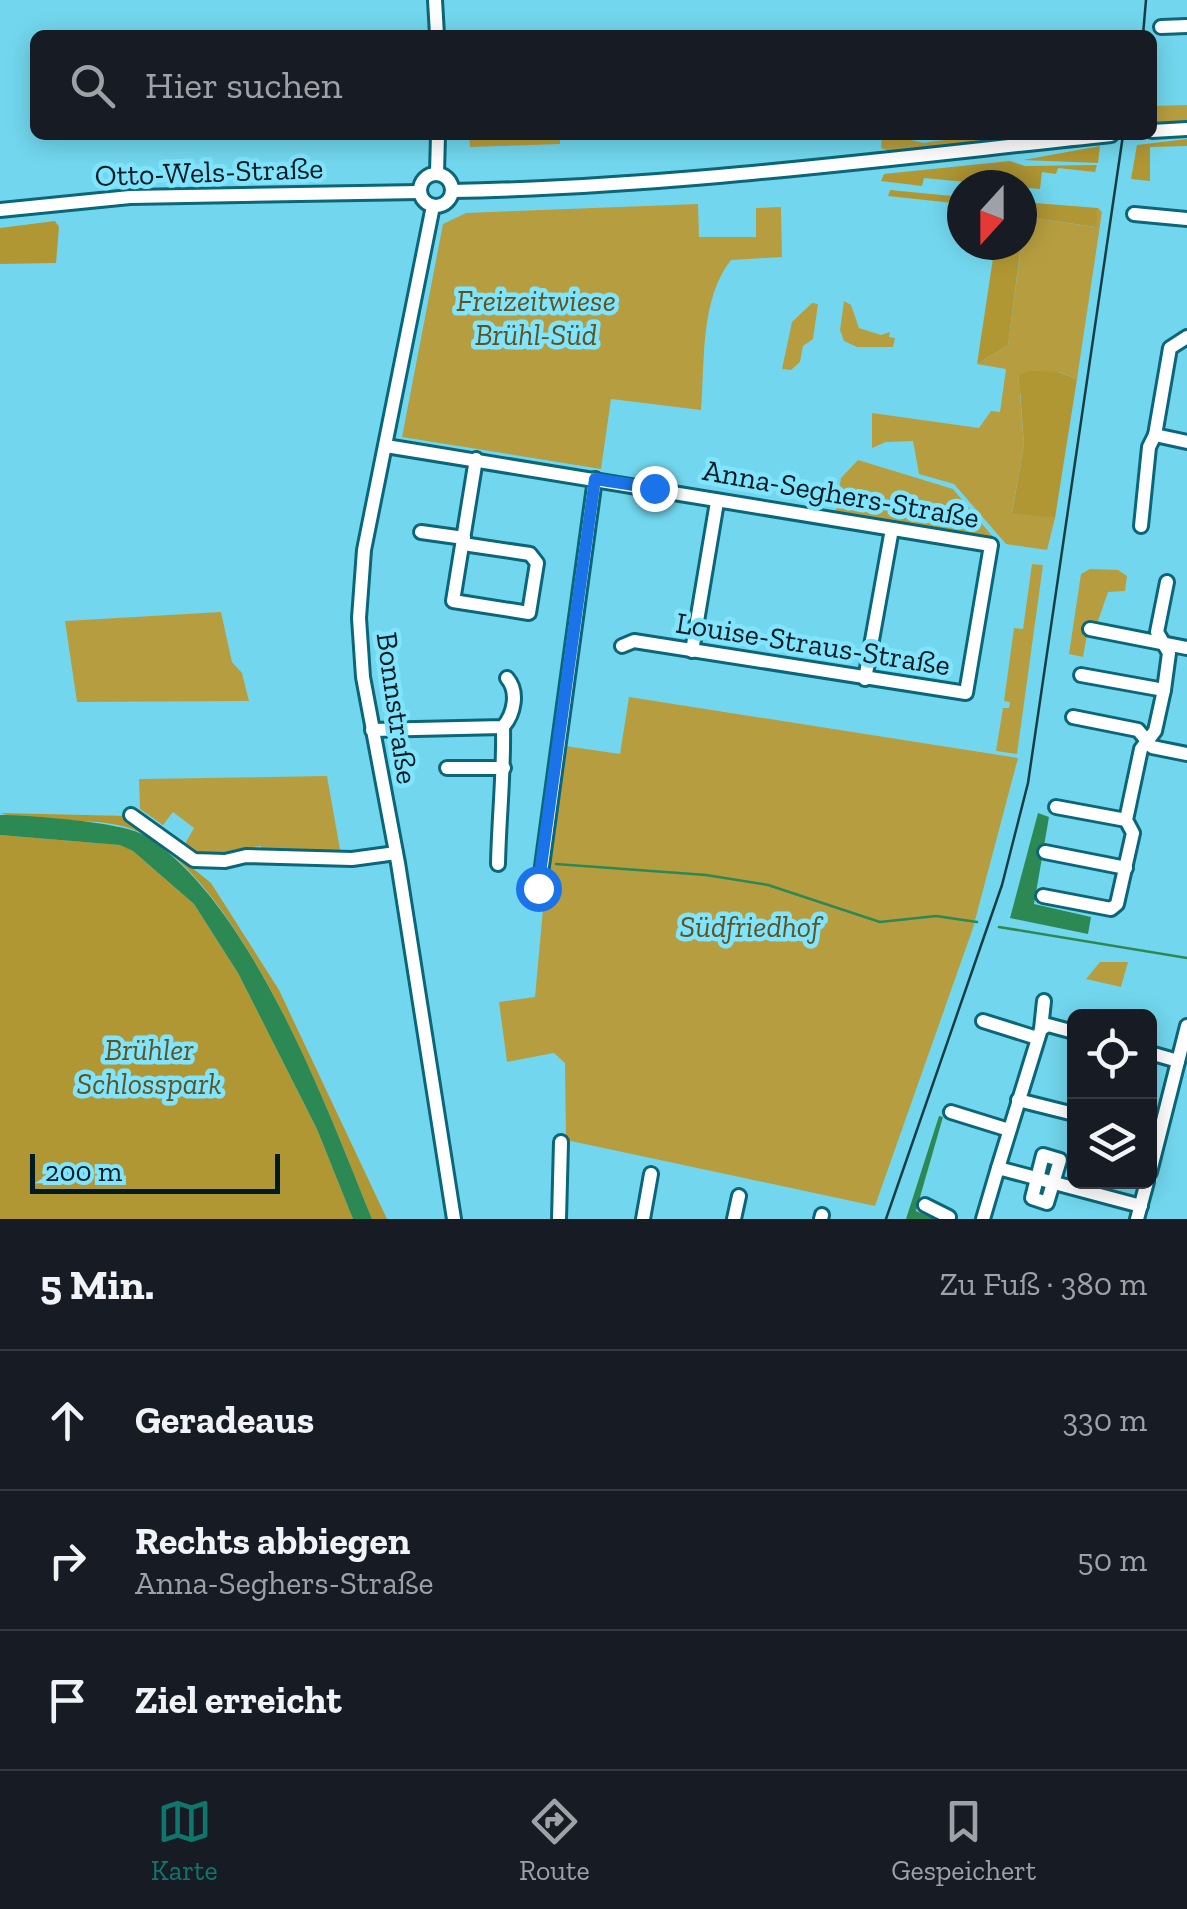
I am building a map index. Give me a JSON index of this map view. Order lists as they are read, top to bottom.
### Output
{
  "streets": {
    "street": [
      "Otto-Wels-Straße",
      "Anna-Seghers-Straße",
      "Louise-Straus-Straße",
      "Bonnstraße"
    ]
  },
  "crossings": [
    ["Otto-Wels-Straße", "Bonnstraße"],
    ["Anna-Seghers-Straße", "Louise-Straus-Straße"],
    ["Anna-Seghers-Straße", "Bonnstraße"]
  ],
  "parks": ["Freizeitwiese Brühl-Süd", "Südfriedhof", "Brühler Schlosspark"],
  "scale_bar": "200 m",
  "north": "bottom",
  "page": {
    "search": "Hier suchen",
    "scale": "200 m",
    "heading": ["5 Min.", "Zu Fuß · 380 m"],
    "list": [
      ["Geradeaus", "330 m"],
      ["Rechts abbiegen", "Anna-Seghers-Straße", "50 m"],
      "Ziel erreicht"
    ],
    "nav": ["Karte", "Route", "Gespeichert"]
  }
}
